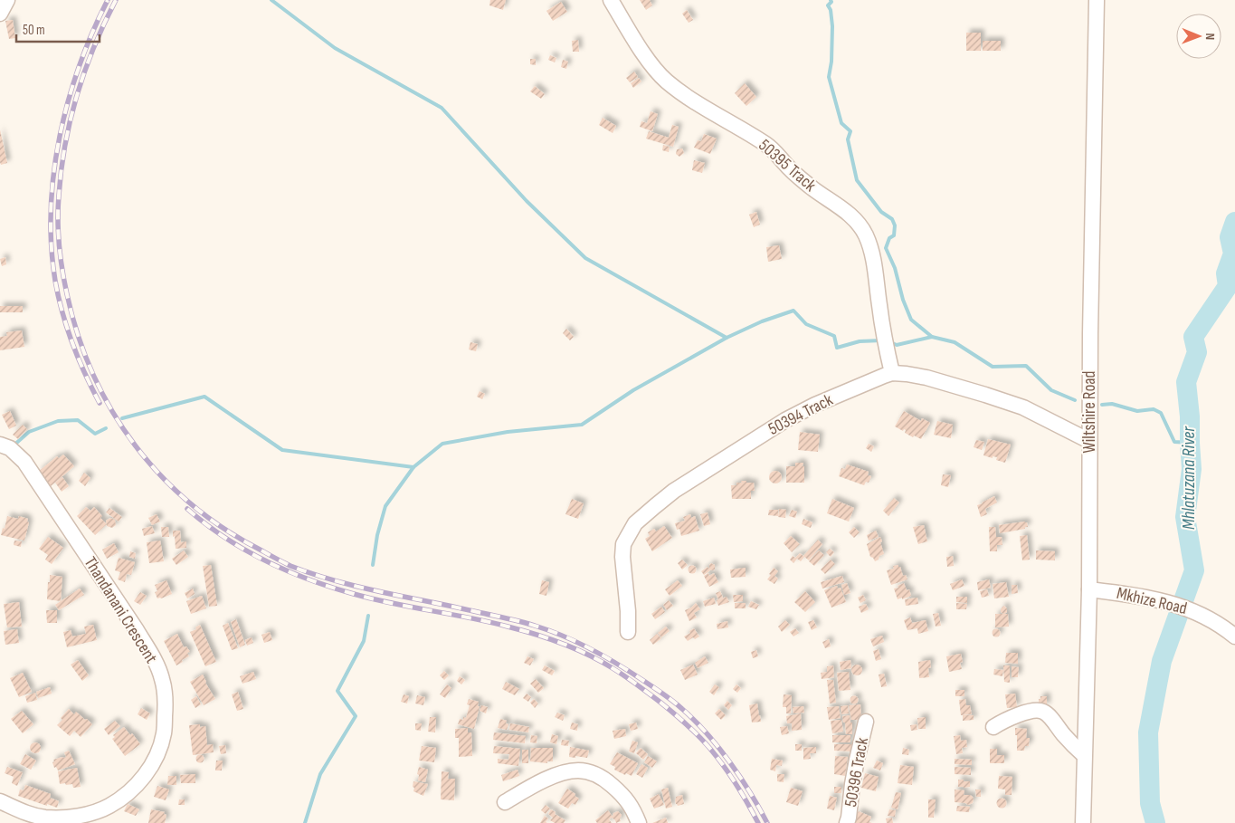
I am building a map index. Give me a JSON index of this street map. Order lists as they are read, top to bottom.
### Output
{
  "streets": {
    "street": [
      "50395 Track",
      "Wiltshire Road",
      "50394 Track",
      "Mkhize Road",
      "Thandanani Crescent",
      "50396 Track"
    ]
  },
  "crossings": [
    ["50395 Track", "50394 Track"],
    ["Wiltshire Road", "50394 Track"],
    ["Wiltshire Road", "Mkhize Road"]
  ],
  "water": ["Mhlatuzana River"],
  "scale_bar": "50 m",
  "north": "right"
}
